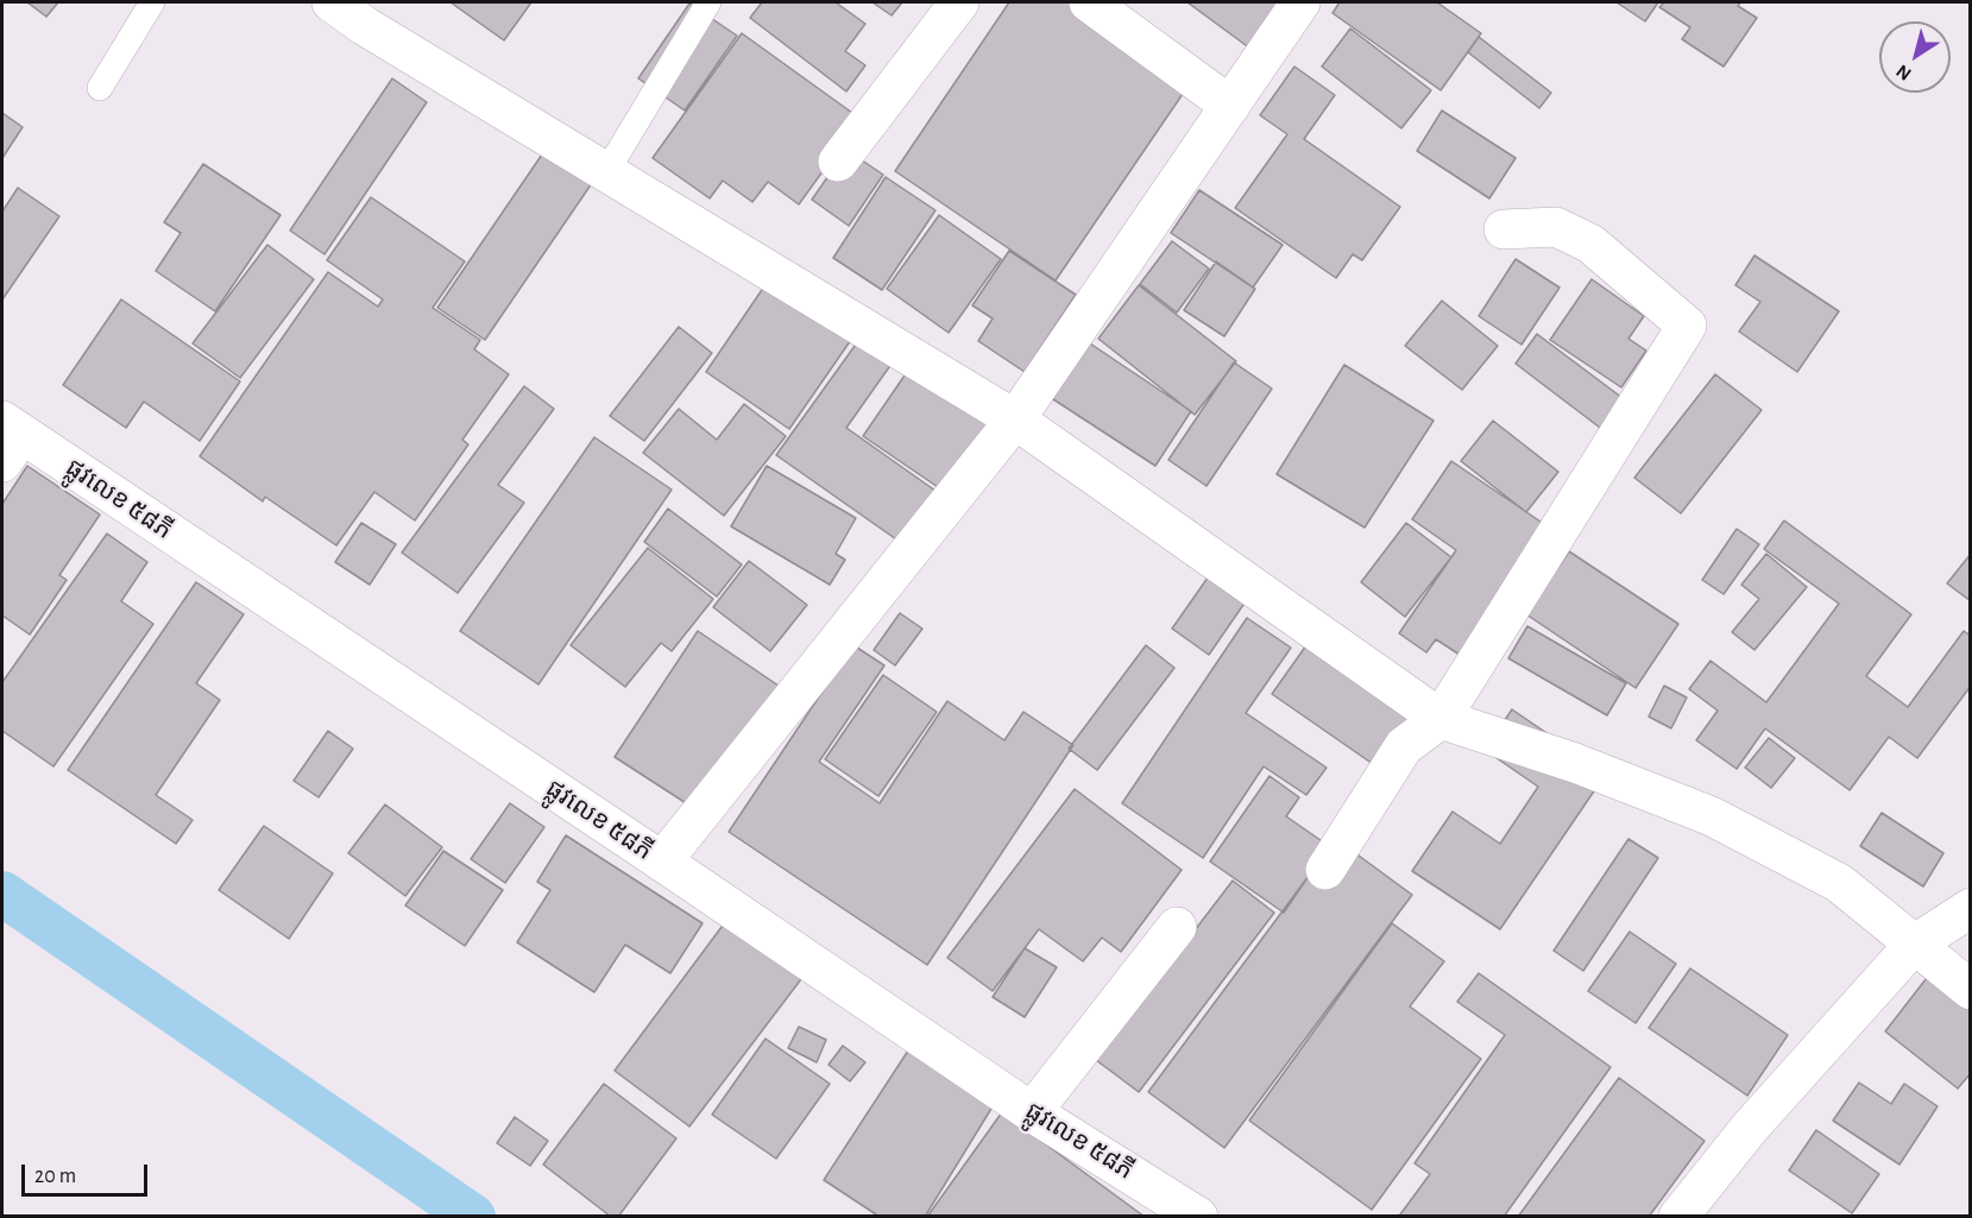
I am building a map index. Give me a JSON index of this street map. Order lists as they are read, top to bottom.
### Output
{
  "streets": {
    "street": ["ផ្លូវលេខ ៥៨ភី"]
  },
  "scale_bar": "20 m",
  "north": "bottom left"
}
